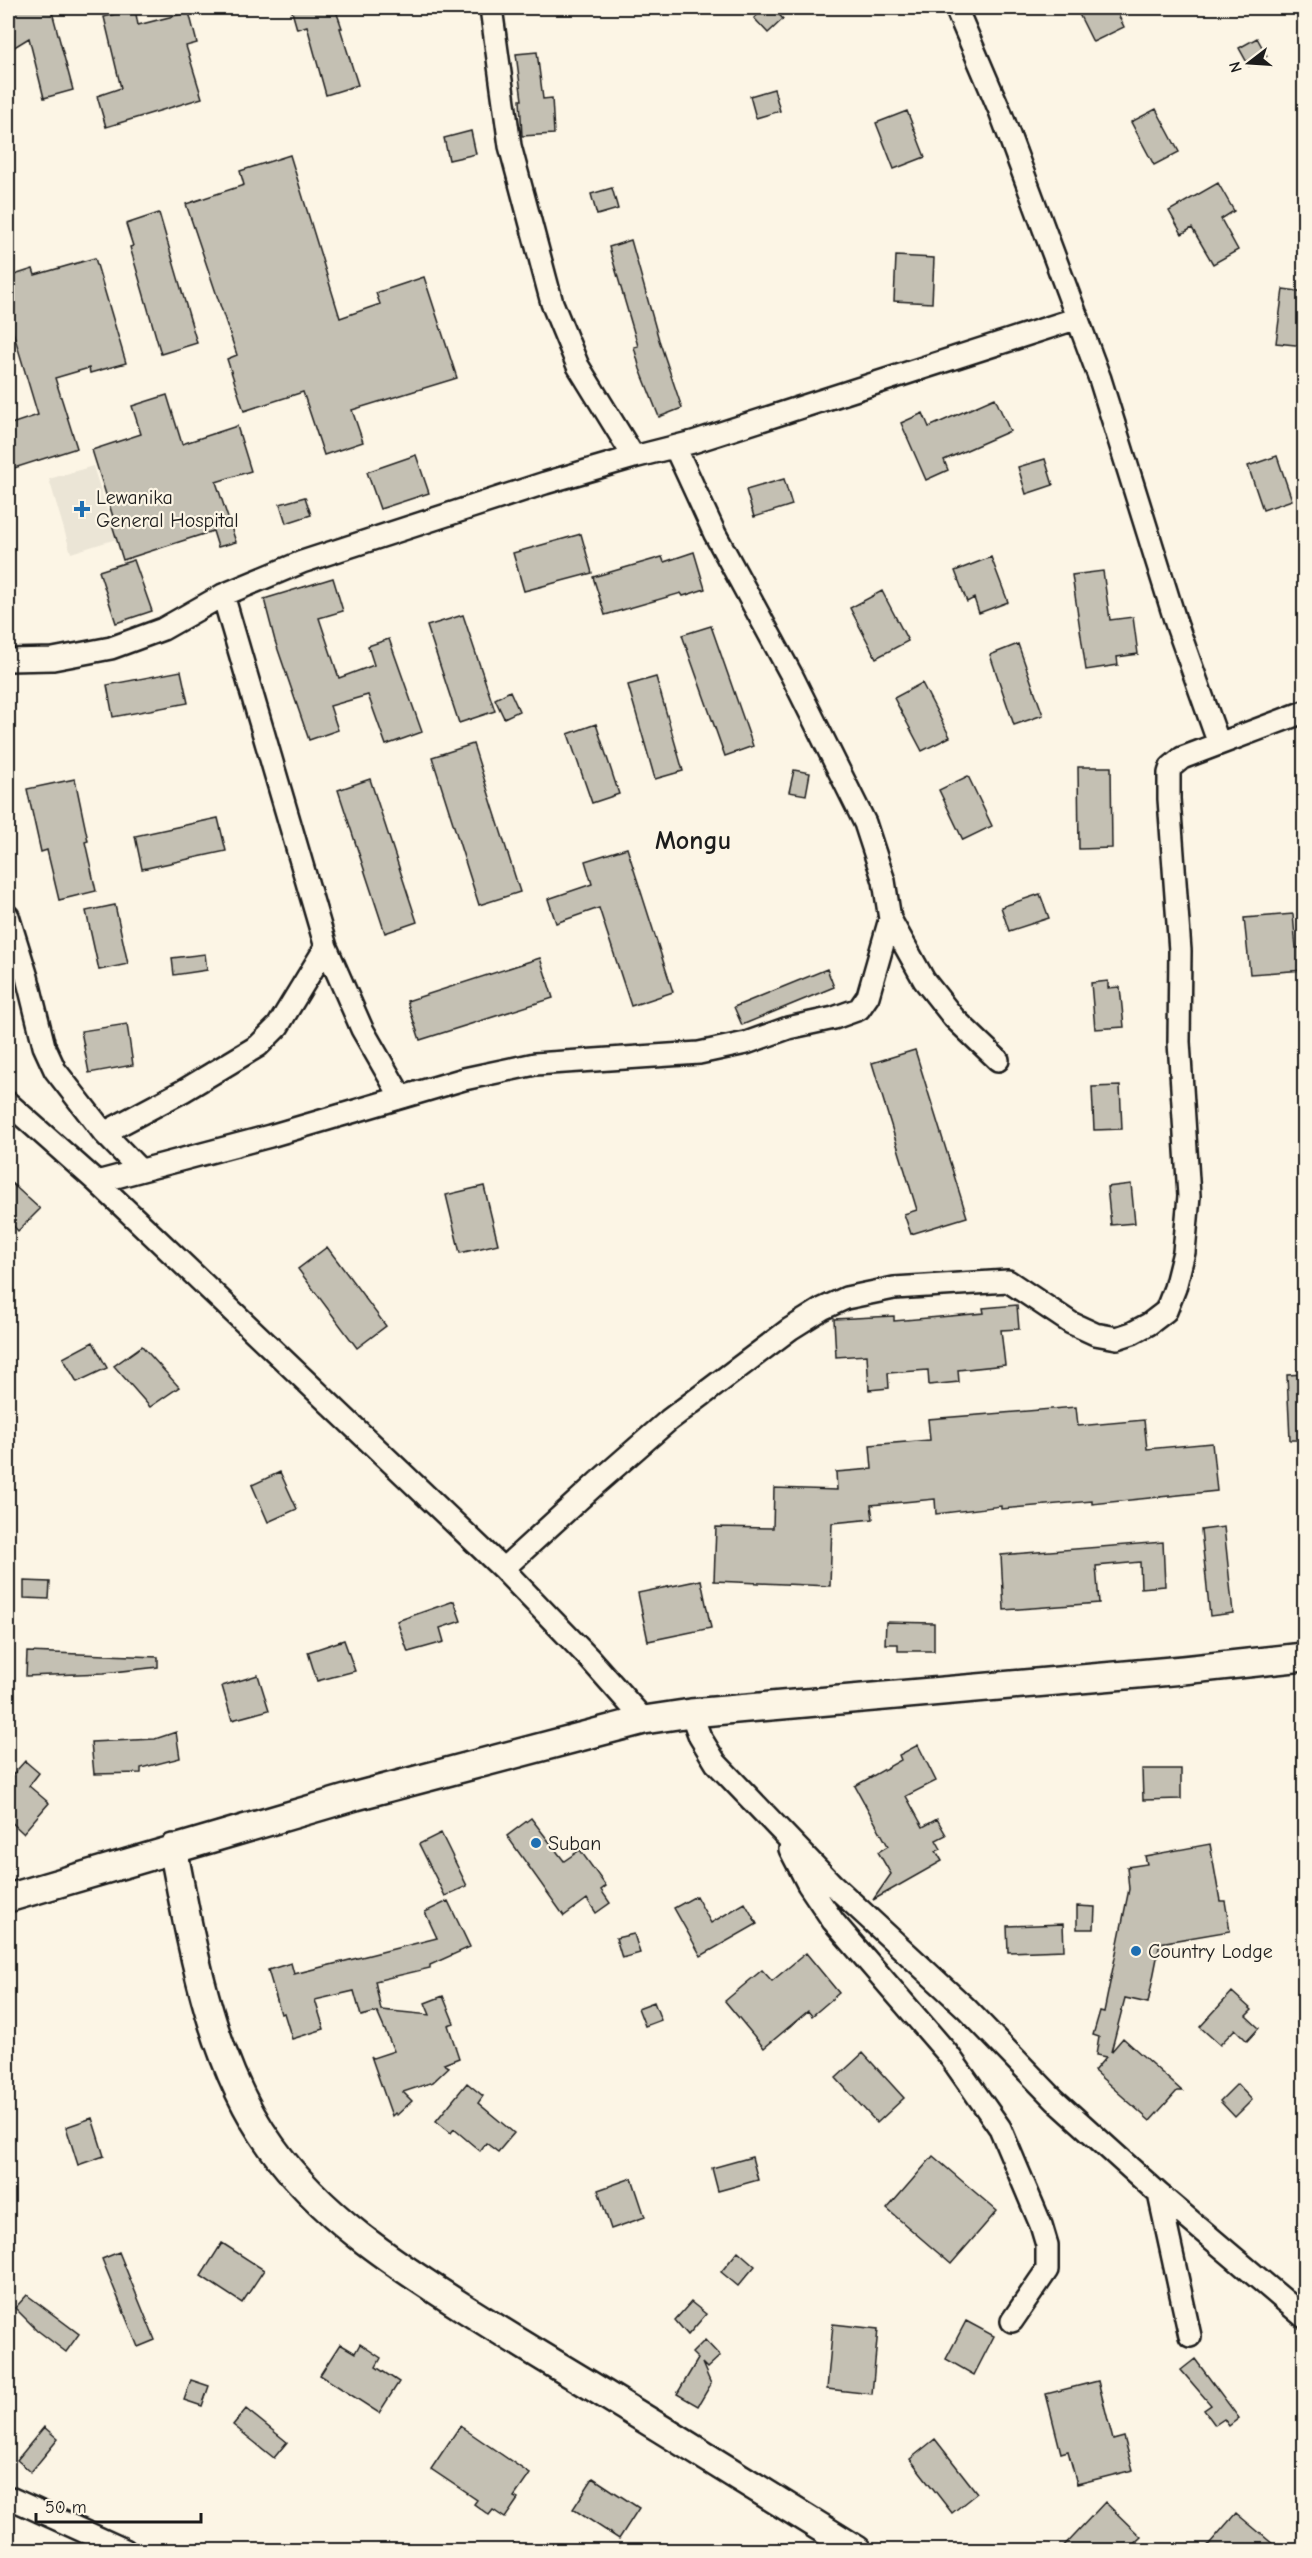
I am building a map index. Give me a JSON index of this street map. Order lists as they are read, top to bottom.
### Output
{
  "districts": ["Mongu"],
  "places": {
    "health": ["Lewanika General Hospital"],
    "other": ["Suban", "Country Lodge"]
  },
  "scale_bar": "50 m",
  "north": "left"
}
